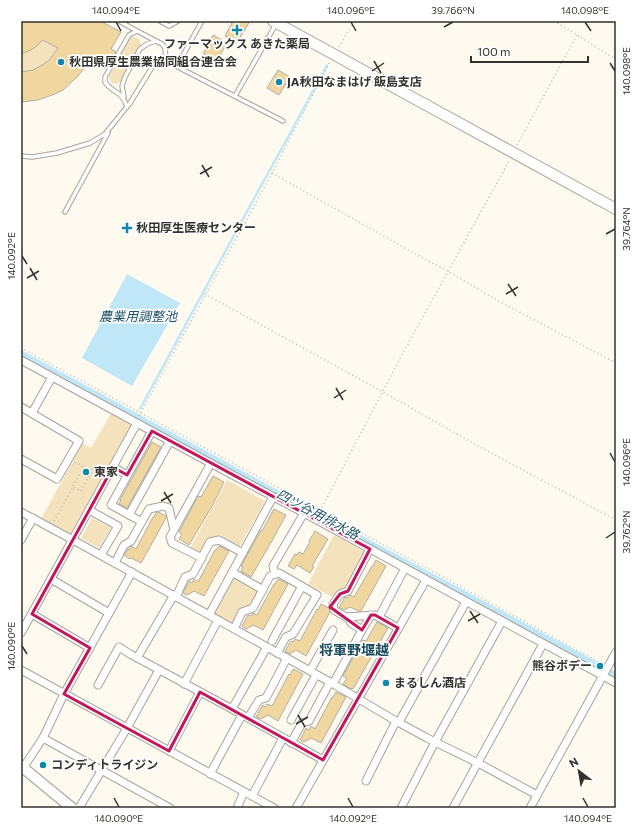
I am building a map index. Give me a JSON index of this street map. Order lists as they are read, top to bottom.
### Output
{
  "districts": ["将軍野堰越"],
  "water": ["農業用調整池", "四ツ谷用排水路"],
  "places": {
    "health": ["ファーマックス あきた薬局", "秋田厚生医療センター"],
    "other": [
      "秋田県厚生農業協同組合連合会",
      "JA秋田なまはげ 飯島支店",
      "東家",
      "熊谷ボデー",
      "まるしん酒店",
      "コンディトライジン"
    ]
  },
  "scale_bar": "100 m",
  "north": "top left",
  "coordinates": [
    "140.094°E",
    "140.096°E",
    "39.766°N",
    "140.098°E",
    "39.764°N",
    "140.092°E",
    "39.762°N",
    "140.090°E"
  ]
}
